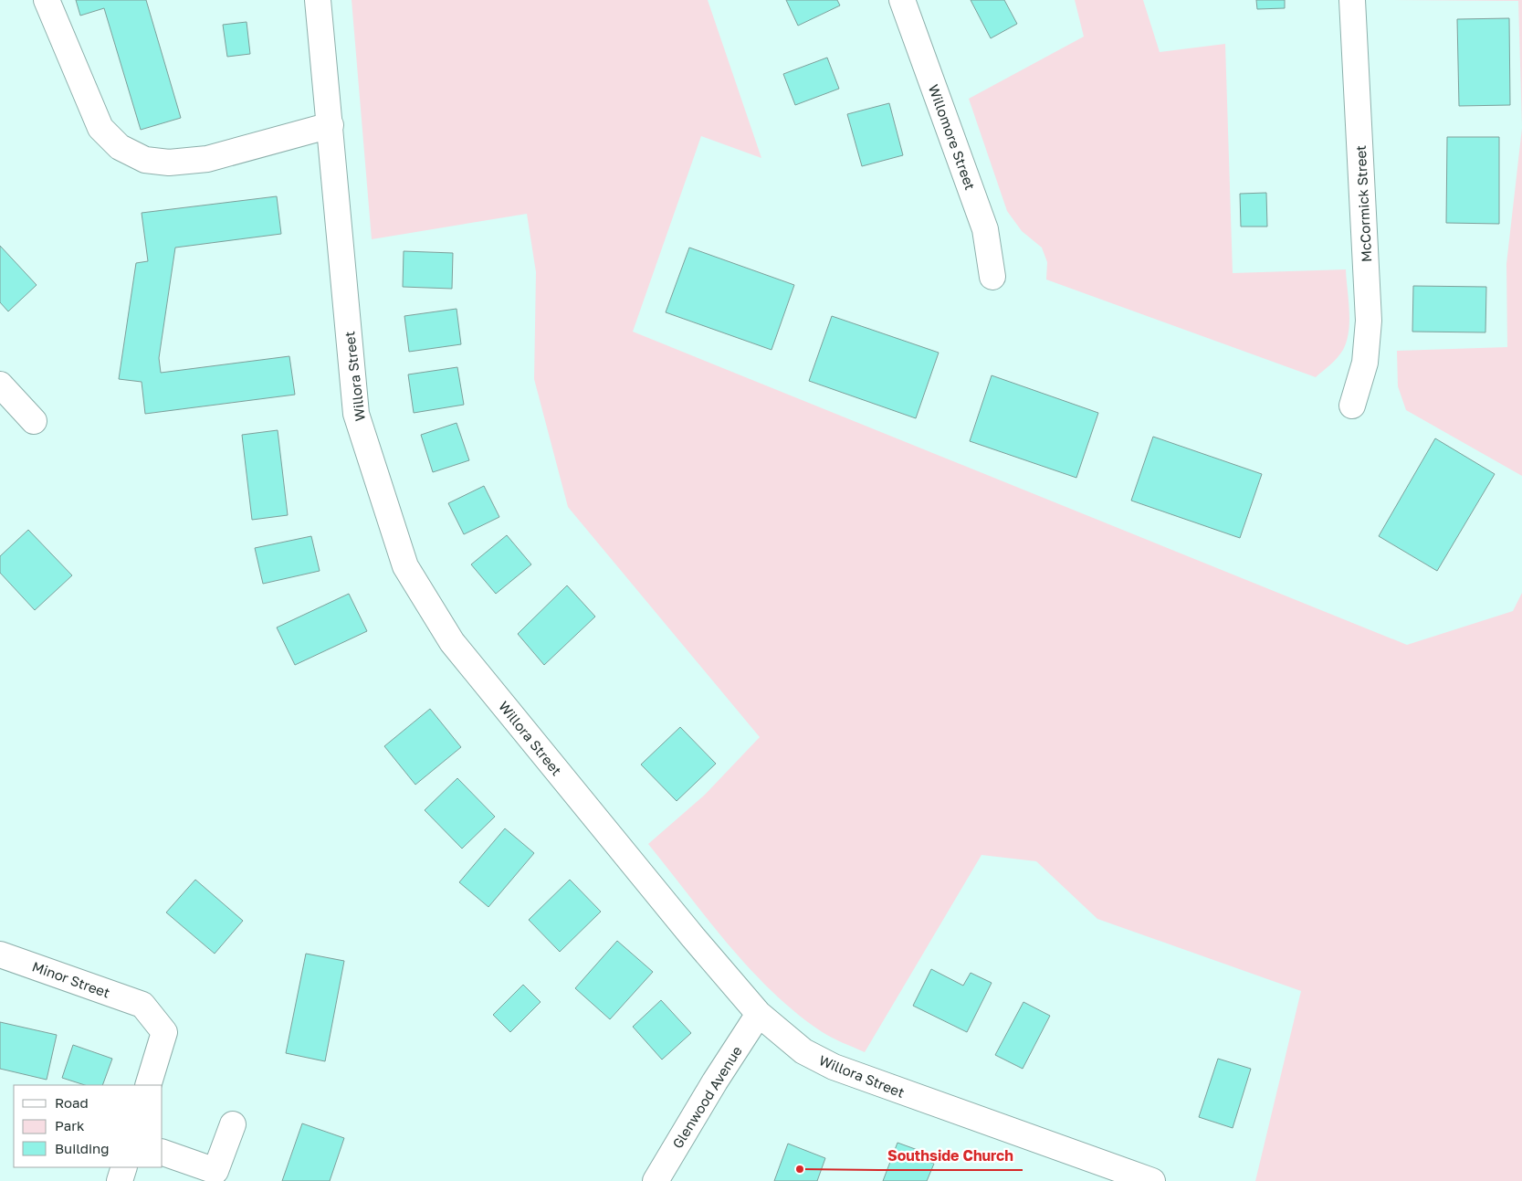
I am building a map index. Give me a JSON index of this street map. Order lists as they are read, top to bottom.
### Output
{
  "streets": {
    "street": [
      "Willomore Street",
      "McCormick Street",
      "Willora Street",
      "Minor Street",
      "Glenwood Avenue"
    ]
  },
  "crossings": [
    ["Willora Street", "Glenwood Avenue"]
  ],
  "places": ["Southside Church"],
  "legend": ["Road", "Park", "Building"]
}
